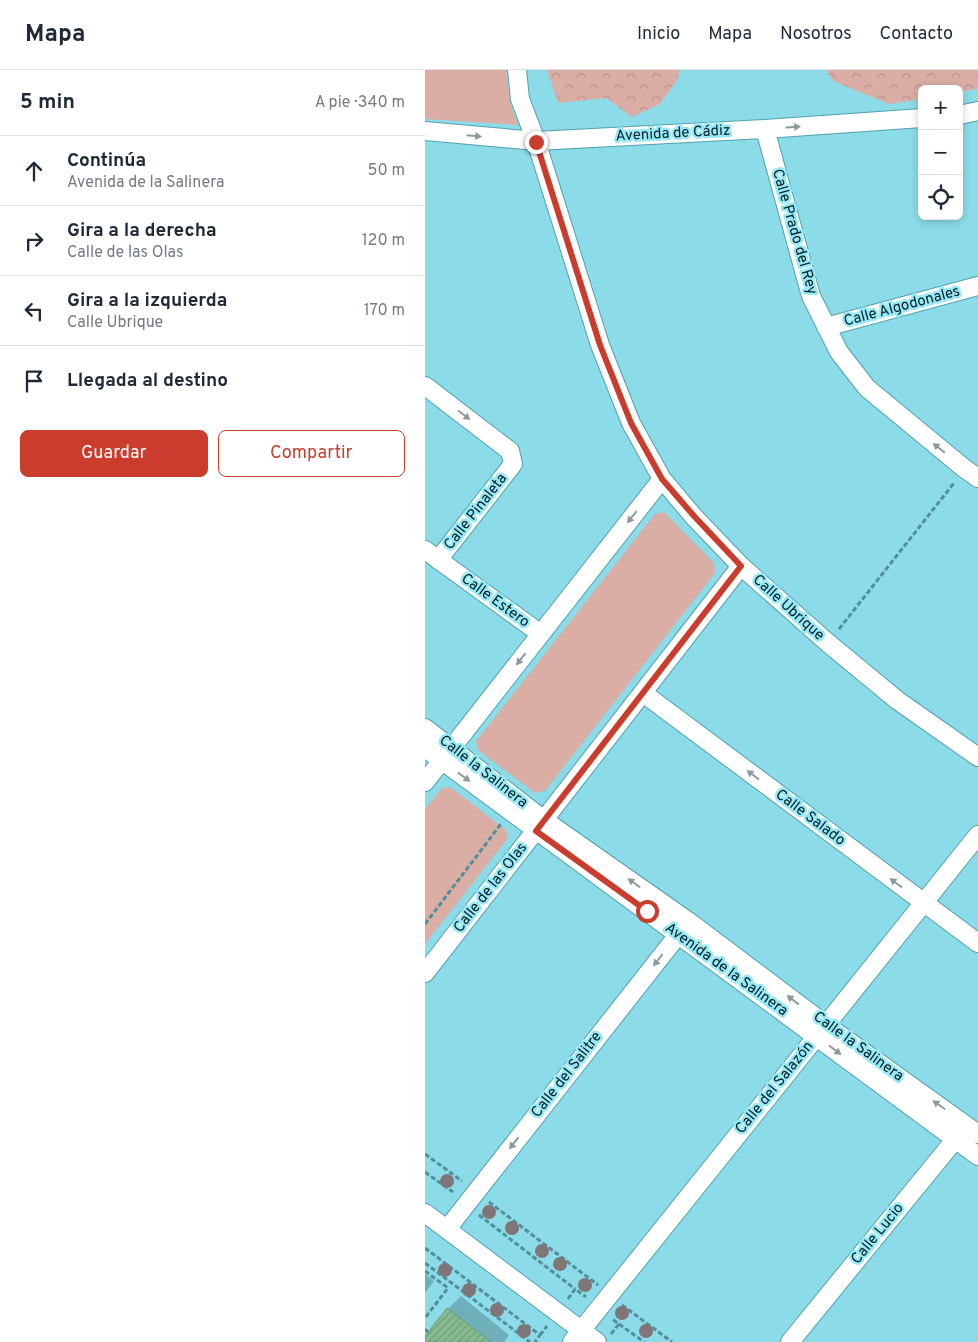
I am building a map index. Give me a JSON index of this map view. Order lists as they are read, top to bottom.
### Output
{
  "streets": {
    "street": [
      "Avenida de Cádiz",
      "Calle Prado del Rey",
      "Calle Algodonales",
      "Calle Pinaleta",
      "Calle Estero",
      "Calle Ubrique",
      "Calle la Salinera",
      "Calle Salado",
      "Calle de las Olas",
      "Avenida de la Salinera",
      "Calle del Salitre",
      "Calle del Salazón",
      "Calle Lucio"
    ]
  },
  "crossings": [
    ["Avenida de Cádiz", "Calle Prado del Rey"],
    ["Avenida de Cádiz", "Calle Ubrique"],
    ["Calle Prado del Rey", "Calle Algodonales"],
    ["Calle Pinaleta", "Calle Estero"],
    ["Calle Ubrique", "Calle de las Olas"],
    ["Calle la Salinera", "Calle de las Olas"],
    ["Calle la Salinera", "Avenida de la Salinera"],
    ["Calle la Salinera", "Calle del Salazón"],
    ["Calle la Salinera", "Calle Lucio"],
    ["Calle Salado", "Calle de las Olas"],
    ["Calle Salado", "Calle del Salazón"],
    ["Calle de las Olas", "Avenida de la Salinera"],
    ["Avenida de la Salinera", "Calle del Salitre"],
    ["Avenida de la Salinera", "Calle del Salazón"],
    ["Avenida de la Salinera", "Calle Lucio"]
  ],
  "one_way": [
    "Avenida de Cádiz",
    "Calle Prado del Rey",
    "Calle la Salinera",
    "Calle Salado",
    "Calle del Salitre"
  ],
  "page": {
    "header": "Mapa",
    "nav": [
      "Inicio",
      "Mapa",
      "Nosotros",
      "Contacto"
    ],
    "heading": ["5 min", "A pie · 340 m"],
    "map_buttons": ["+", "−"],
    "list": [
      ["Continúa", "Avenida de la Salinera", "50 m"],
      ["Gira a la derecha", "Calle de las Olas", "120 m"],
      ["Gira a la izquierda", "Calle Ubrique", "170 m"],
      "Llegada al destino"
    ],
    "buttons": ["Guardar", "Compartir"]
  }
}
